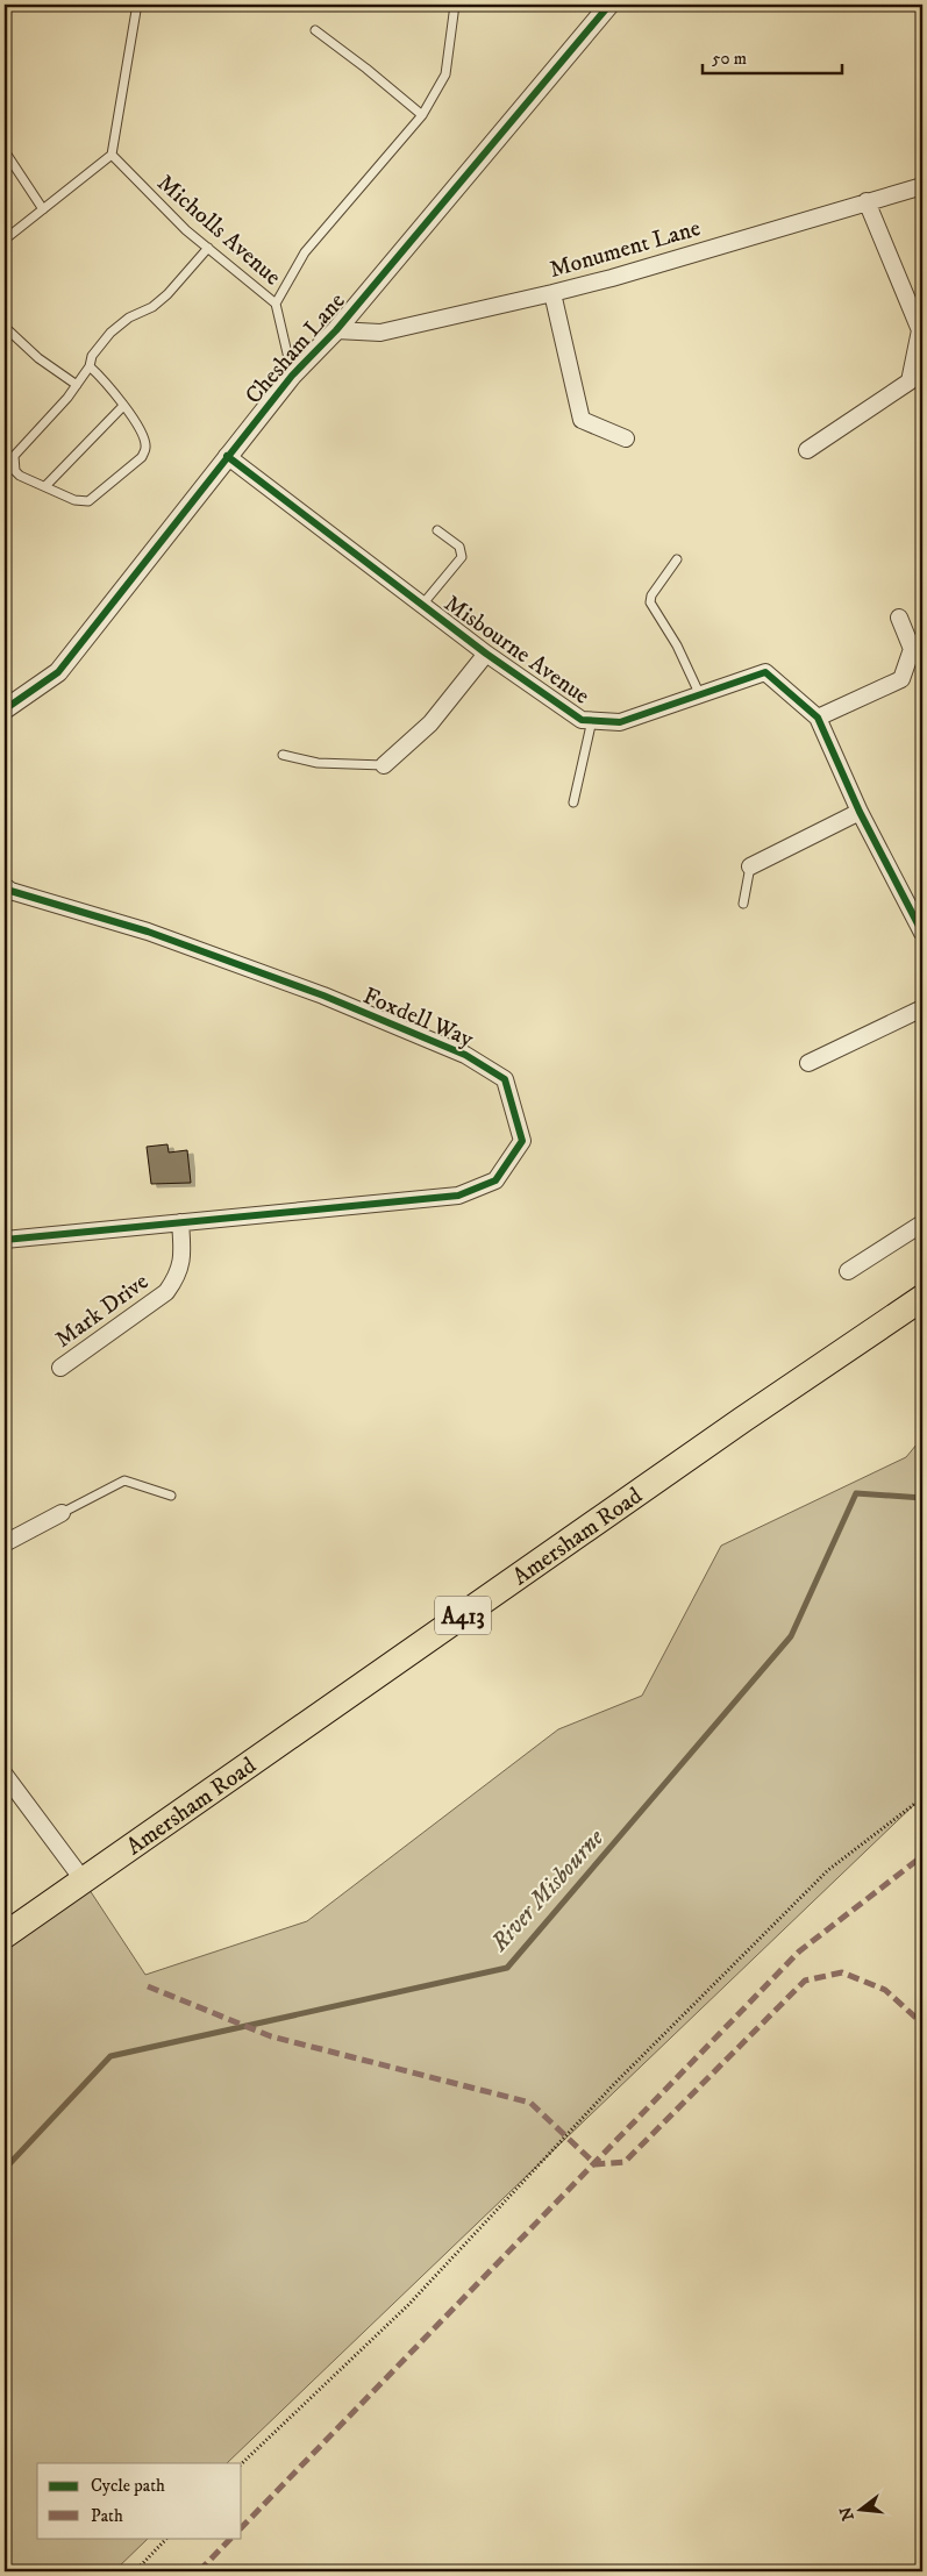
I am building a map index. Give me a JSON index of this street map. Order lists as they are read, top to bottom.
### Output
{
  "streets": {
    "highway": ["Amersham Road", "A413"],
    "street": [
      "Monument Lane",
      "Chesham Lane",
      "Misbourne Avenue",
      "Foxdell Way",
      "Mark Drive"
    ],
    "lane": ["Micholls Avenue"]
  },
  "crossings": [
    ["Micholls Avenue", "Chesham Lane"],
    ["Monument Lane", "Chesham Lane"],
    ["Chesham Lane", "Misbourne Avenue"],
    ["Foxdell Way", "Mark Drive"]
  ],
  "water": ["River Misbourne"],
  "legend": ["Cycle path", "Path"],
  "scale_bar": "50 m",
  "north": "left"
}
